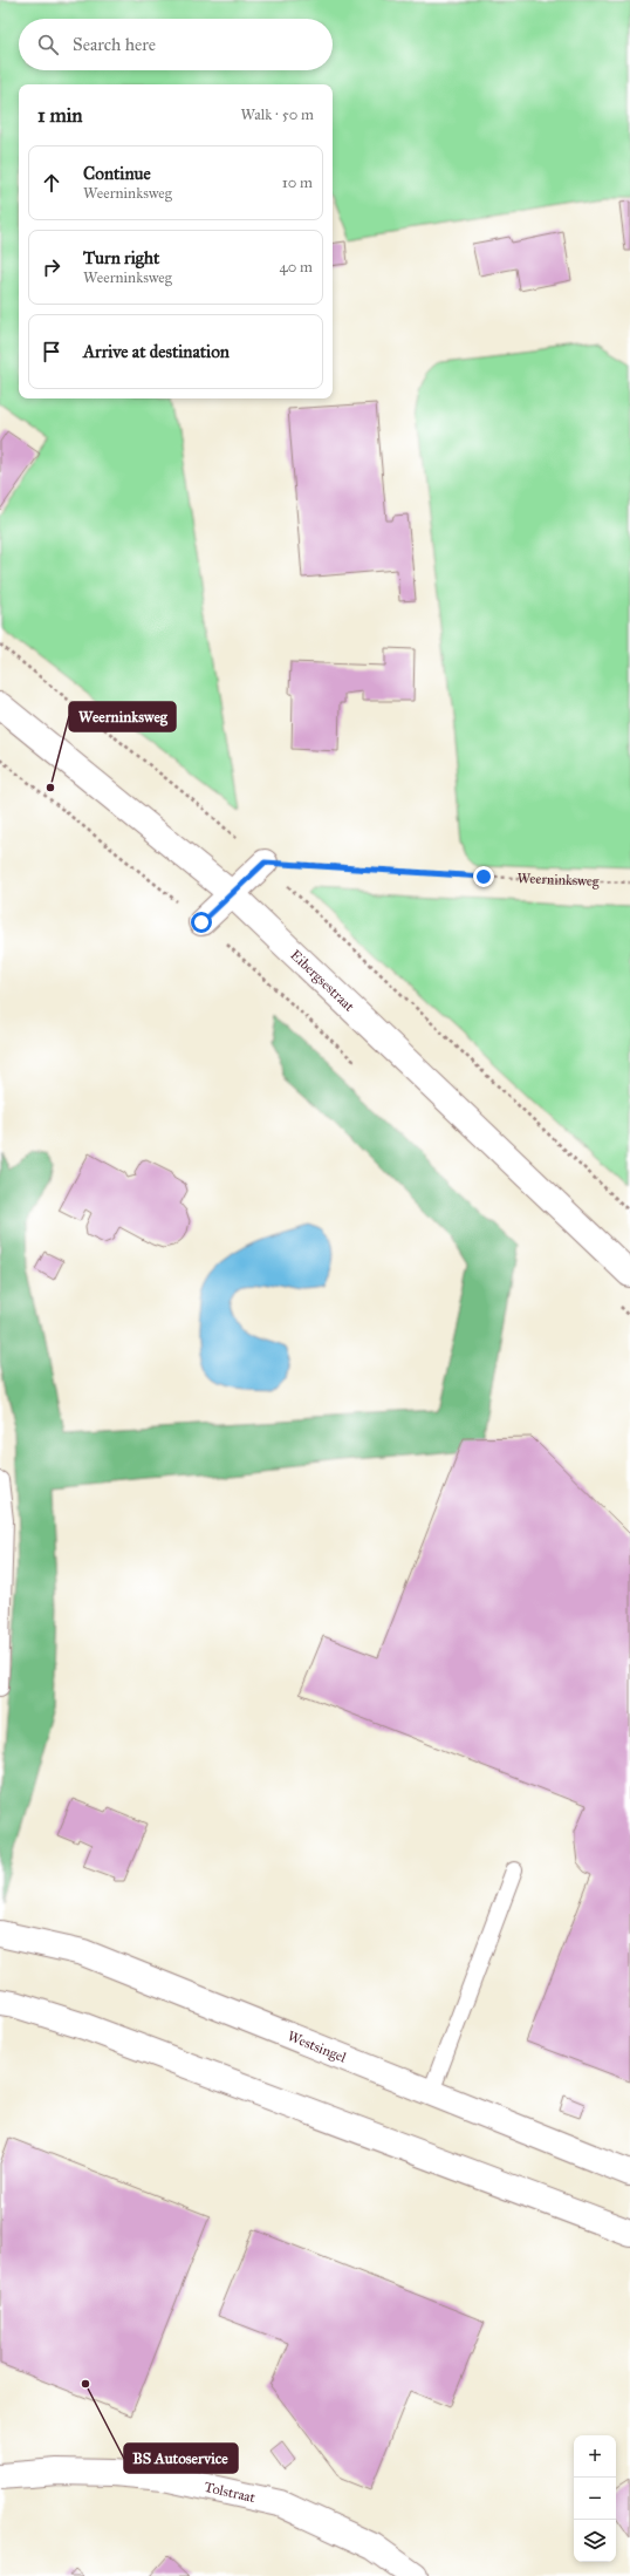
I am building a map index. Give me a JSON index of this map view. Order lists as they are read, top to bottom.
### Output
{
  "streets": {
    "main road": ["Eibergsestraat", "Westsingel", "Tolstraat"],
    "path": ["Weerninksweg"]
  },
  "places": ["Weerninksweg", "BS Autoservice"],
  "page": {
    "search": "Search here",
    "heading": ["1 min", "Walk · 50 m"],
    "list": [
      ["Continue", "Weerninksweg", "10 m"],
      ["Turn right", "Weerninksweg", "40 m"],
      "Arrive at destination"
    ],
    "map_buttons": ["+", "−"]
  }
}
